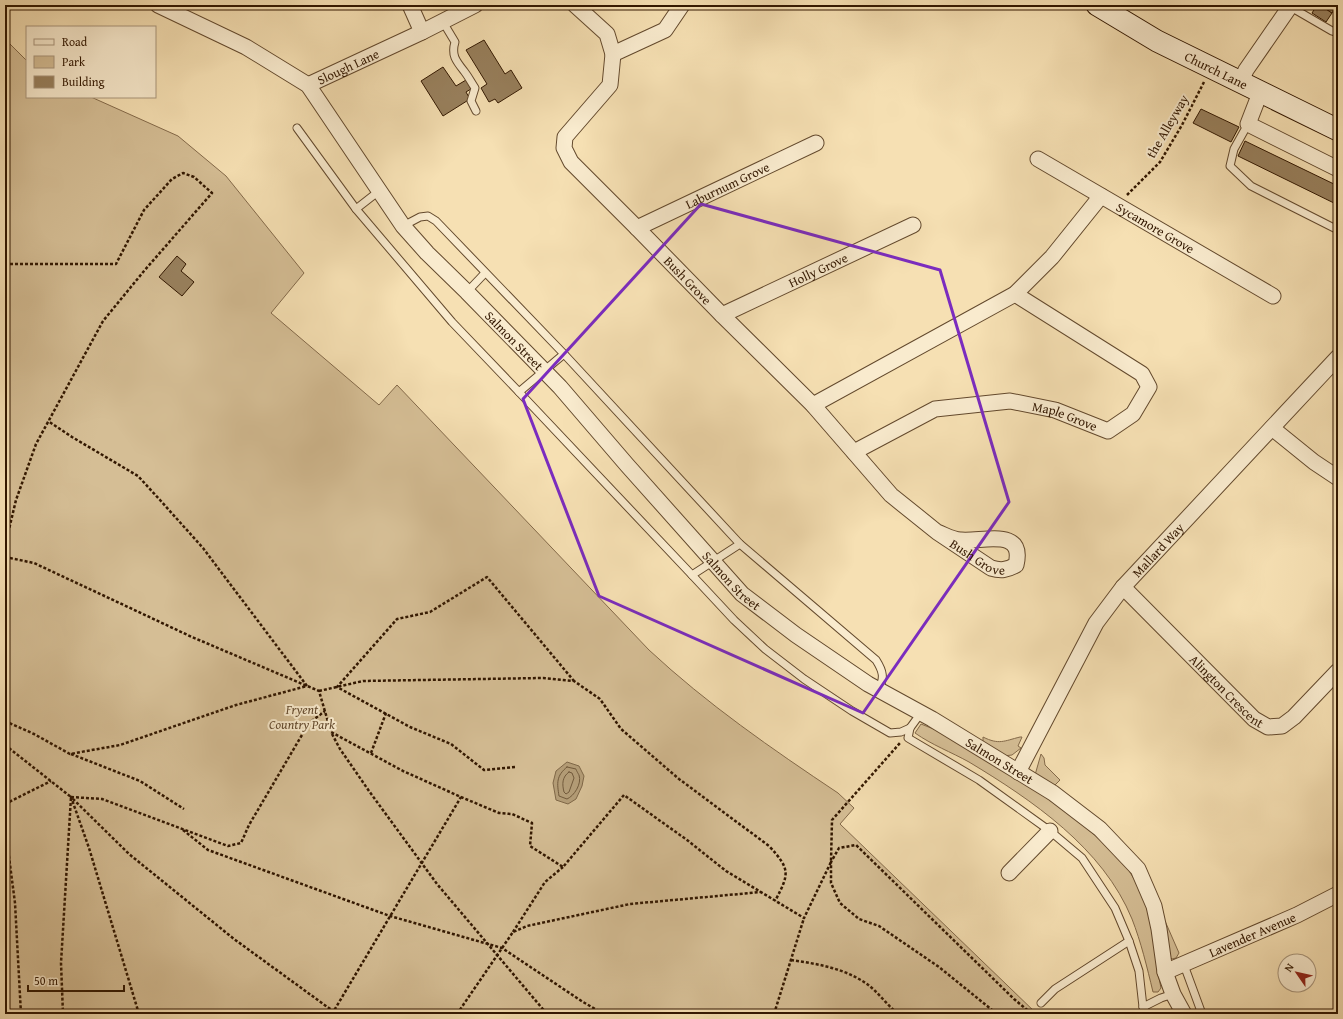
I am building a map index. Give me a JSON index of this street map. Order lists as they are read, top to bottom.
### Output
{
  "streets": {
    "main road": ["Church Lane"],
    "street": [
      "Slough Lane",
      "Laburnum Grove",
      "Sycamore Grove",
      "Holly Grove",
      "Bush Grove",
      "Salmon Street",
      "Maple Grove",
      "Mallard Way",
      "Alington Crescent",
      "Lavender Avenue"
    ],
    "path": ["the Alleyway"]
  },
  "crossings": [
    ["Slough Lane", "Salmon Street"],
    ["Church Lane", "the Alleyway"],
    ["the Alleyway", "Sycamore Grove"],
    ["Laburnum Grove", "Bush Grove"],
    ["Holly Grove", "Bush Grove"],
    ["Bush Grove", "Maple Grove"],
    ["Salmon Street", "Mallard Way"],
    ["Salmon Street", "Lavender Avenue"],
    ["Mallard Way", "Alington Crescent"]
  ],
  "parks": ["Fryent Country Park"],
  "legend": ["Road", "Park", "Building"],
  "scale_bar": "50 m",
  "north": "top left"
}
